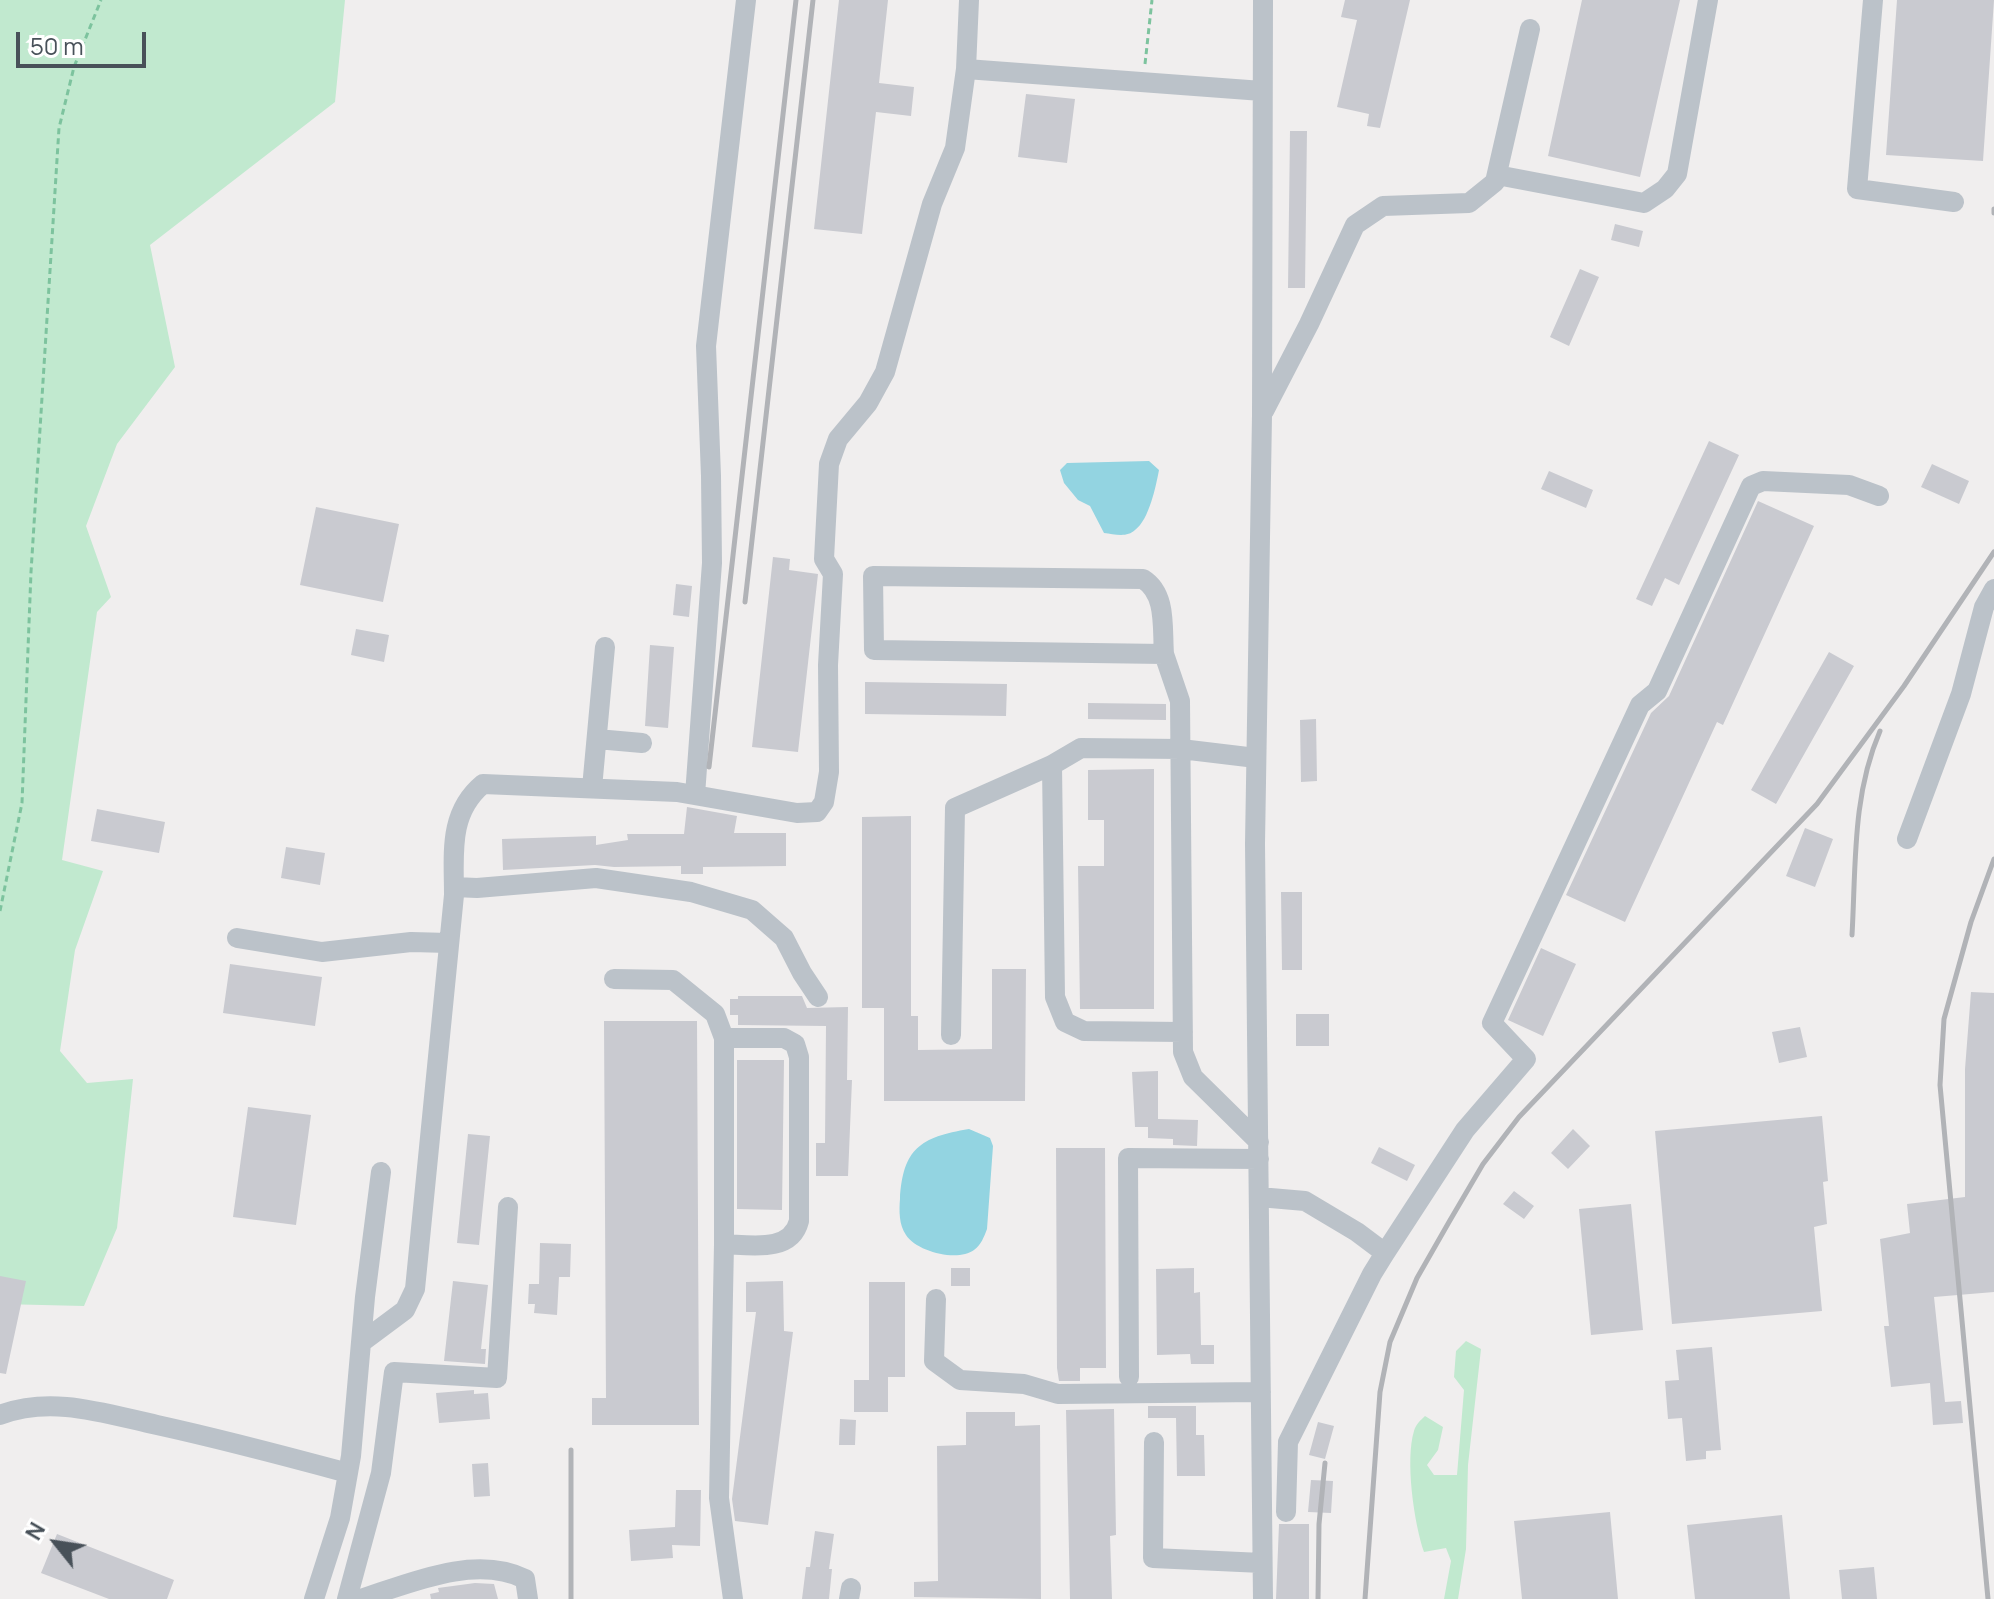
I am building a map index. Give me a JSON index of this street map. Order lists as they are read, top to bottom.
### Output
{
  "scale_bar": "50 m",
  "north": "top left"
}
